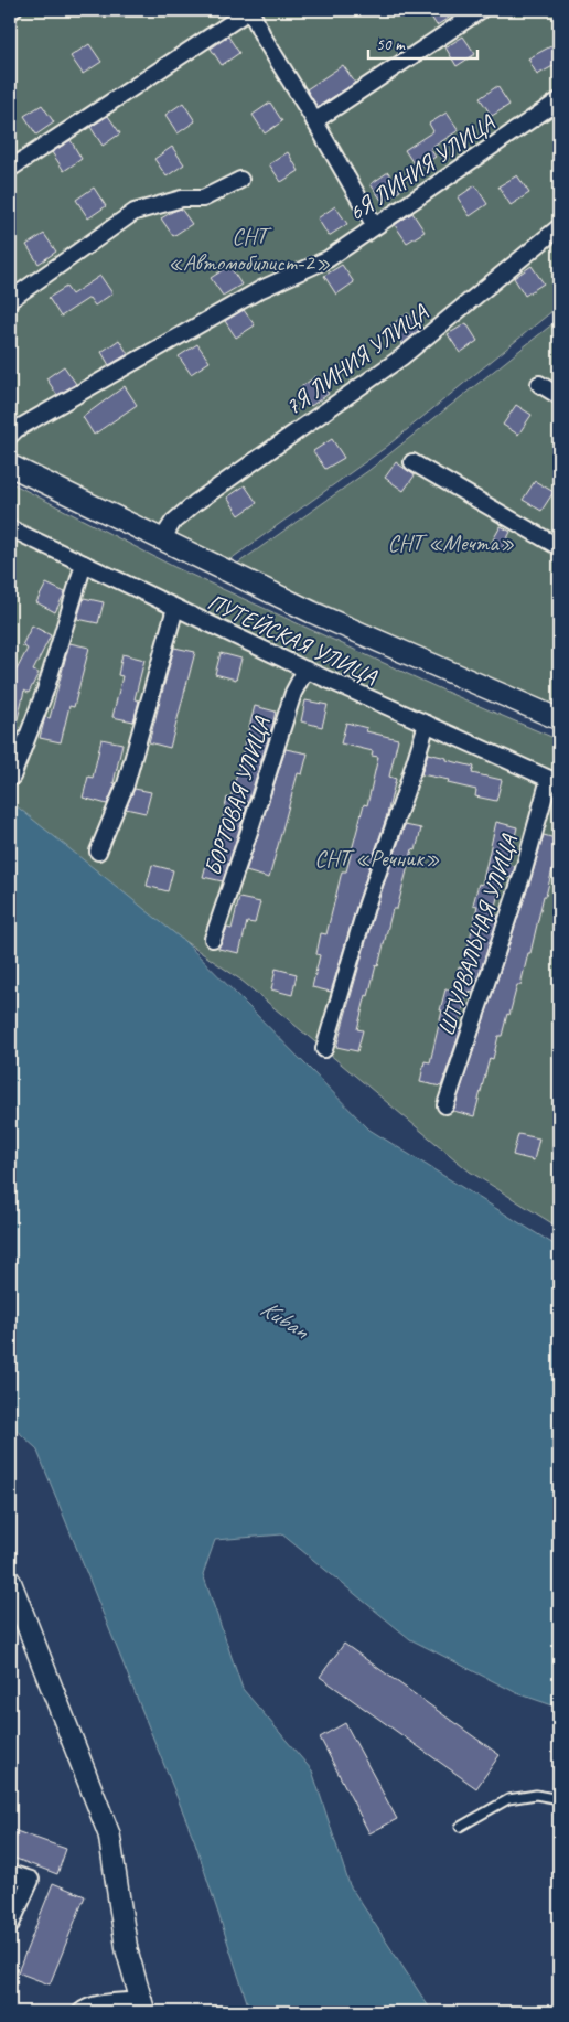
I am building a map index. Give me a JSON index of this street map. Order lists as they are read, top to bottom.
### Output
{
  "streets": {
    "street": [
      "6Я ЛИНИЯ УЛИЦА",
      "7Я ЛИНИЯ УЛИЦА",
      "ПУТЕЙСКАЯ УЛИЦА",
      "БОРТОВАЯ УЛИЦА",
      "ШТУРВАЛЬНАЯ УЛИЦА"
    ]
  },
  "crossings": [
    ["ПУТЕЙСКАЯ УЛИЦА", "БОРТОВАЯ УЛИЦА"],
    ["ПУТЕЙСКАЯ УЛИЦА", "ШТУРВАЛЬНАЯ УЛИЦА"]
  ],
  "water": ["Kuban"],
  "parks": ["СНТ «Автомобилист-2»", "СНТ «Мечта»", "СНТ «Речник»"],
  "scale_bar": "50 m"
}
